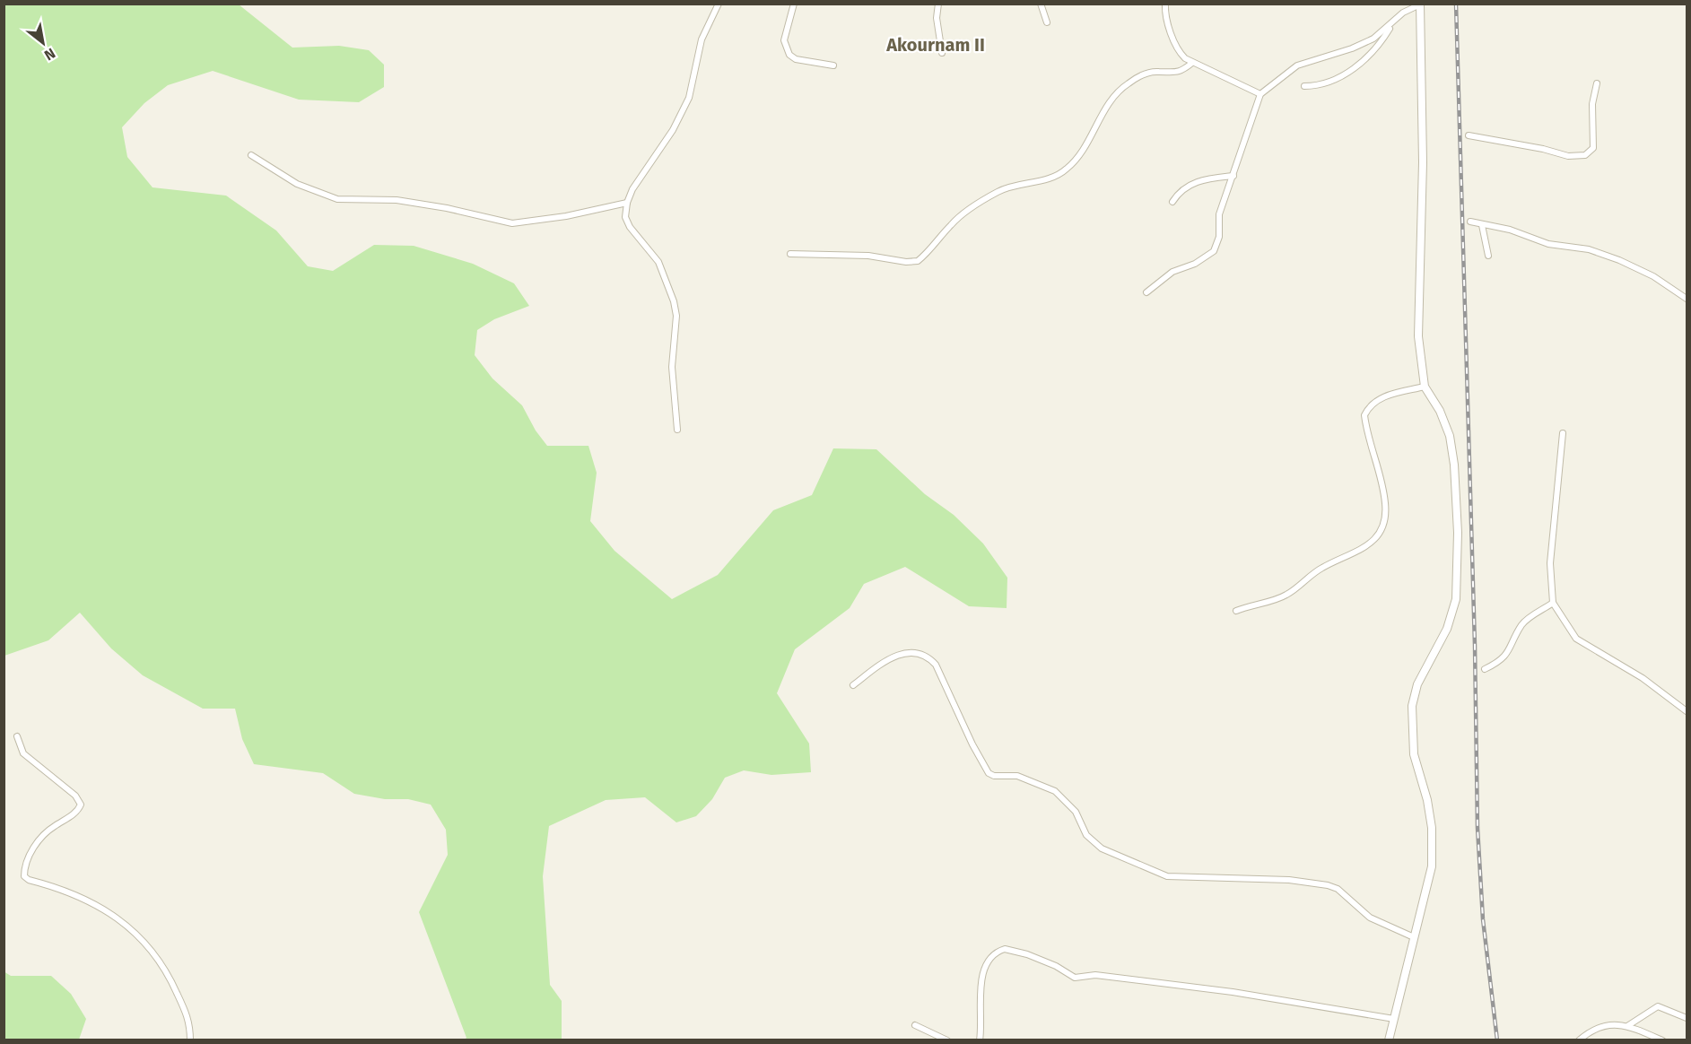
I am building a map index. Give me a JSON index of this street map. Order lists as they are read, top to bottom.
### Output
{
  "districts": ["Akournam II"],
  "north": "bottom right"
}
